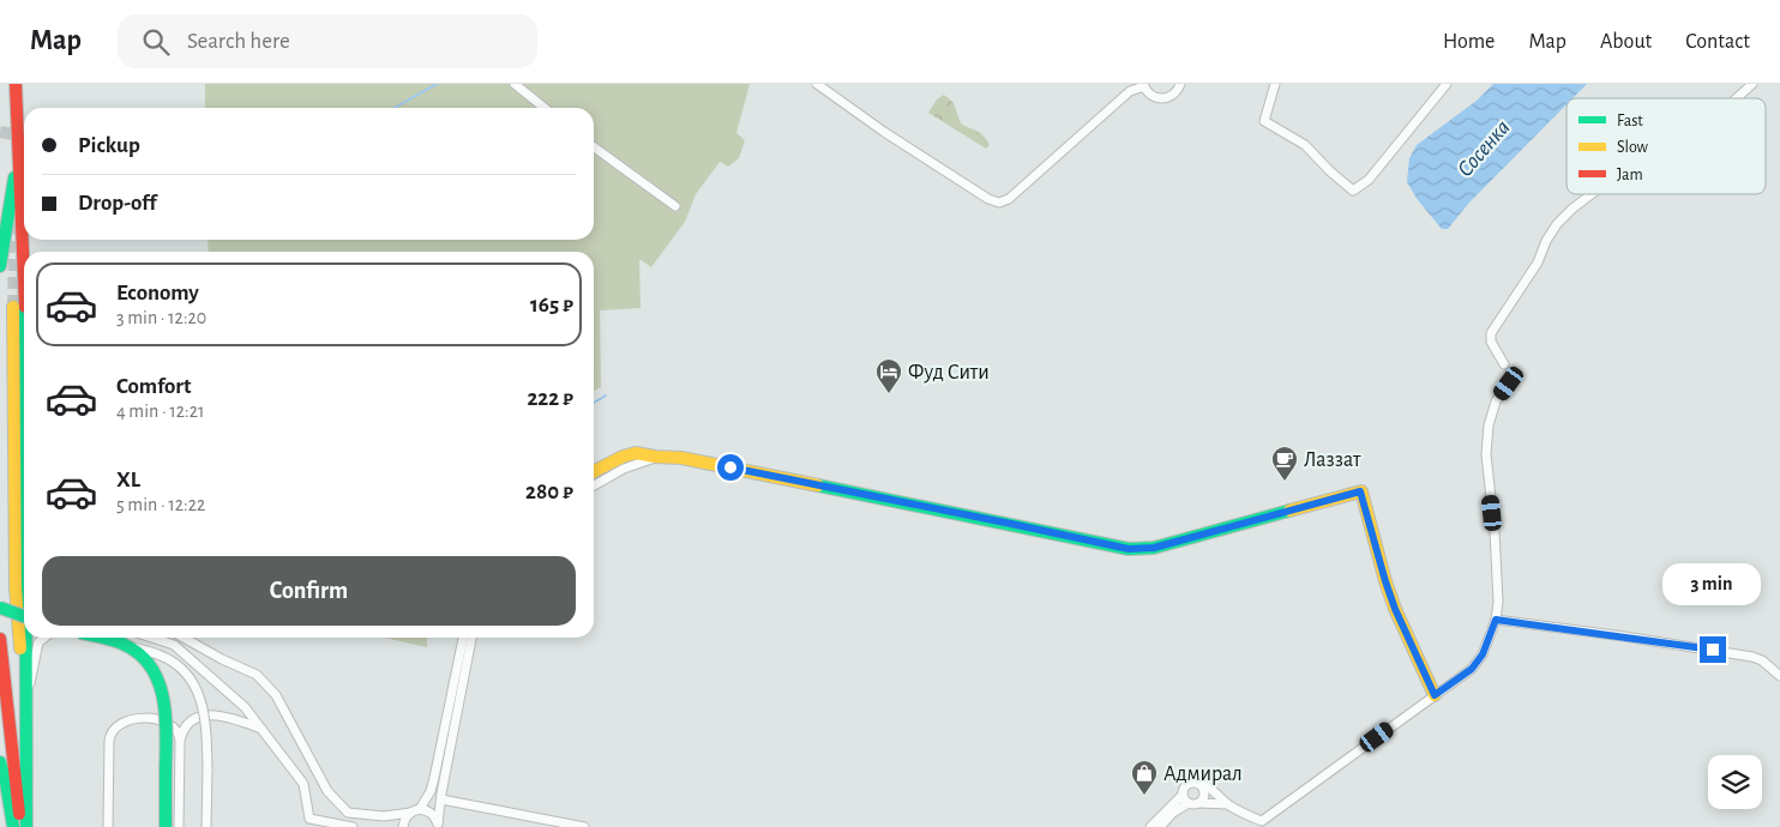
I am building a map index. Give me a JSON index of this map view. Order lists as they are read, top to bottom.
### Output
{
  "water": ["Сосенка"],
  "places": {
    "hotel": ["Фуд Сити"],
    "cafe": ["Лаззат"],
    "shop": ["Адмирал"]
  },
  "legend": ["Fast", "Slow", "Jam"],
  "page": {
    "header": "Map",
    "search": "Search here",
    "nav": [
      "Home",
      "Map",
      "About",
      "Contact"
    ],
    "banner": ["Pickup", "Drop-off"],
    "list": [
      {
        "name": "Economy",
        "note": "3 min · 12:20",
        "value": "165 ₽"
      },
      {
        "name": "Comfort",
        "note": "4 min · 12:21",
        "value": "222 ₽"
      },
      {
        "name": "XL",
        "note": "5 min · 12:22",
        "value": "280 ₽"
      }
    ],
    "buttons": "Confirm",
    "bubble": "3 min"
  }
}
